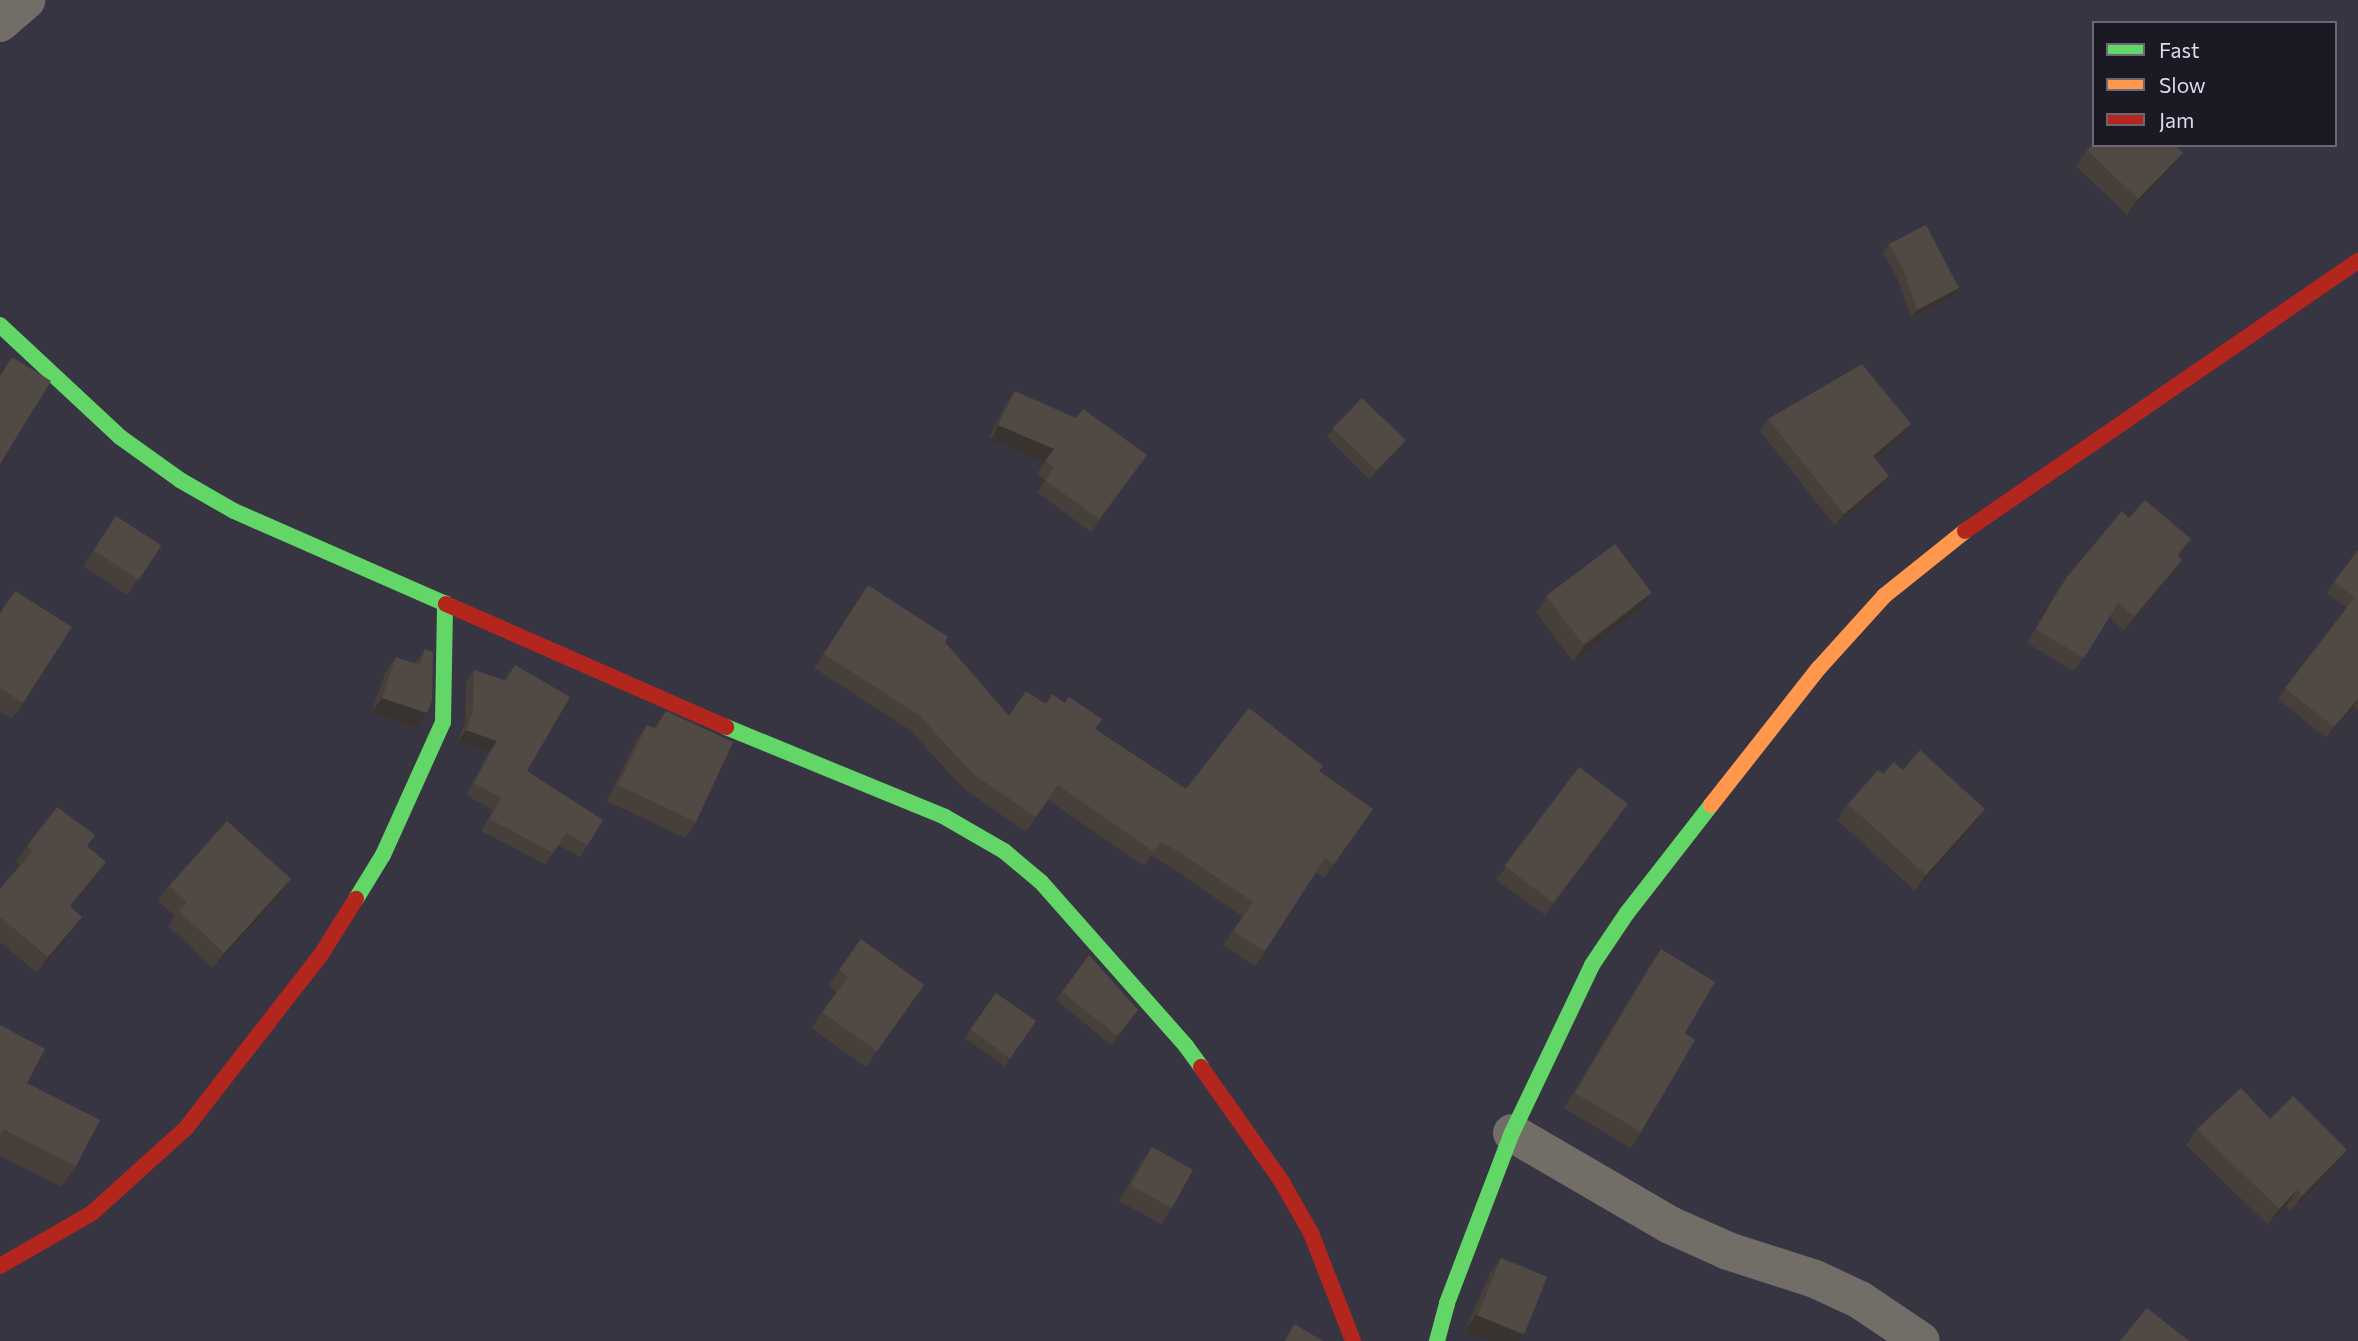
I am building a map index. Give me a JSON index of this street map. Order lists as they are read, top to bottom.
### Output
{
  "legend": ["Fast", "Slow", "Jam"]
}
